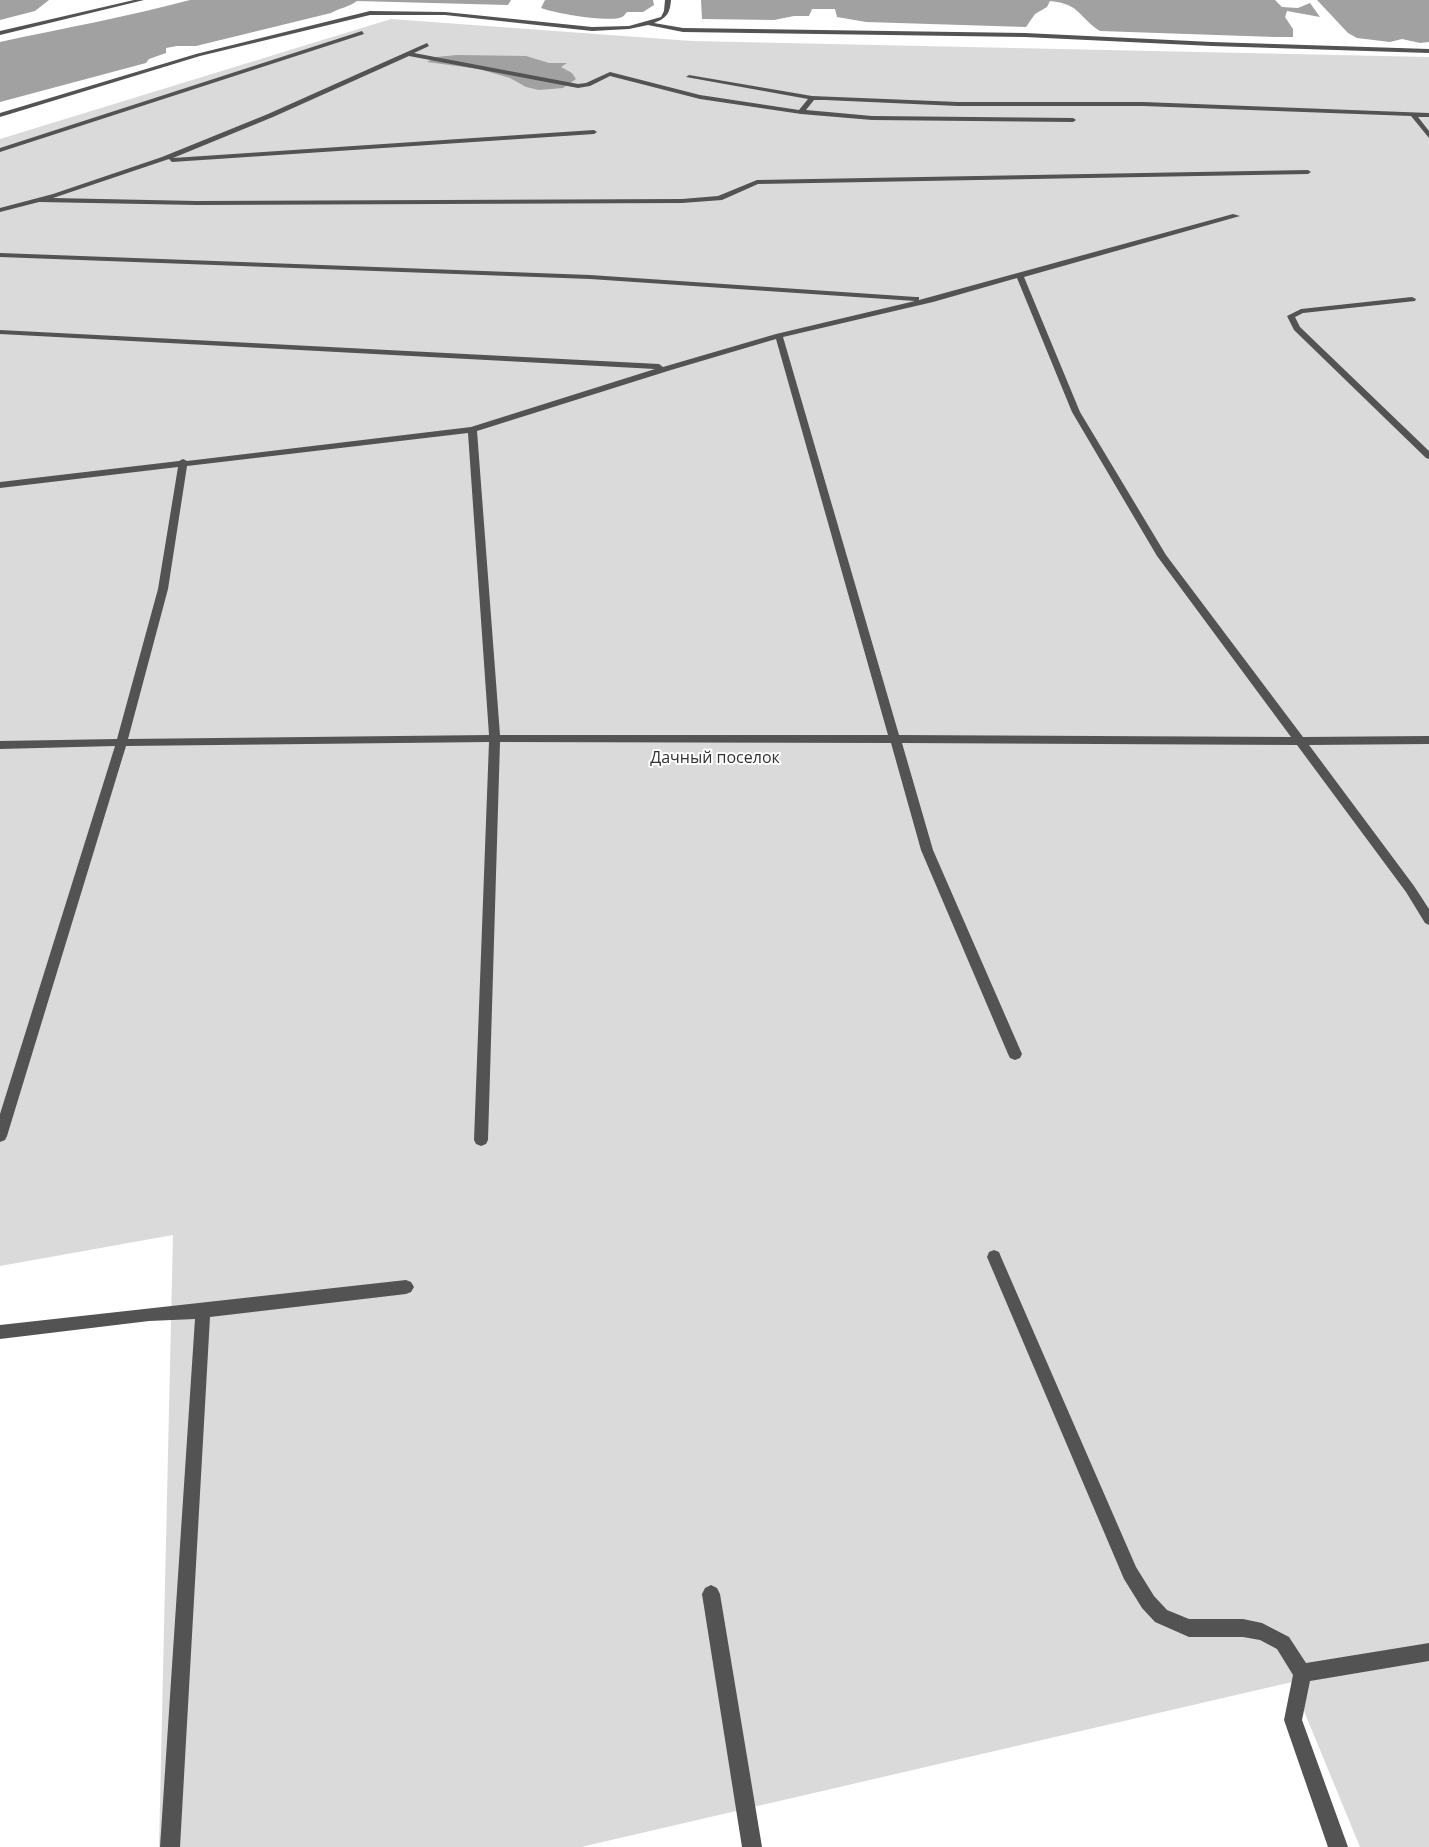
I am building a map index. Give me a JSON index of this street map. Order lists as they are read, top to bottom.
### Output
{
  "parks": ["Дачный поселок"]
}
